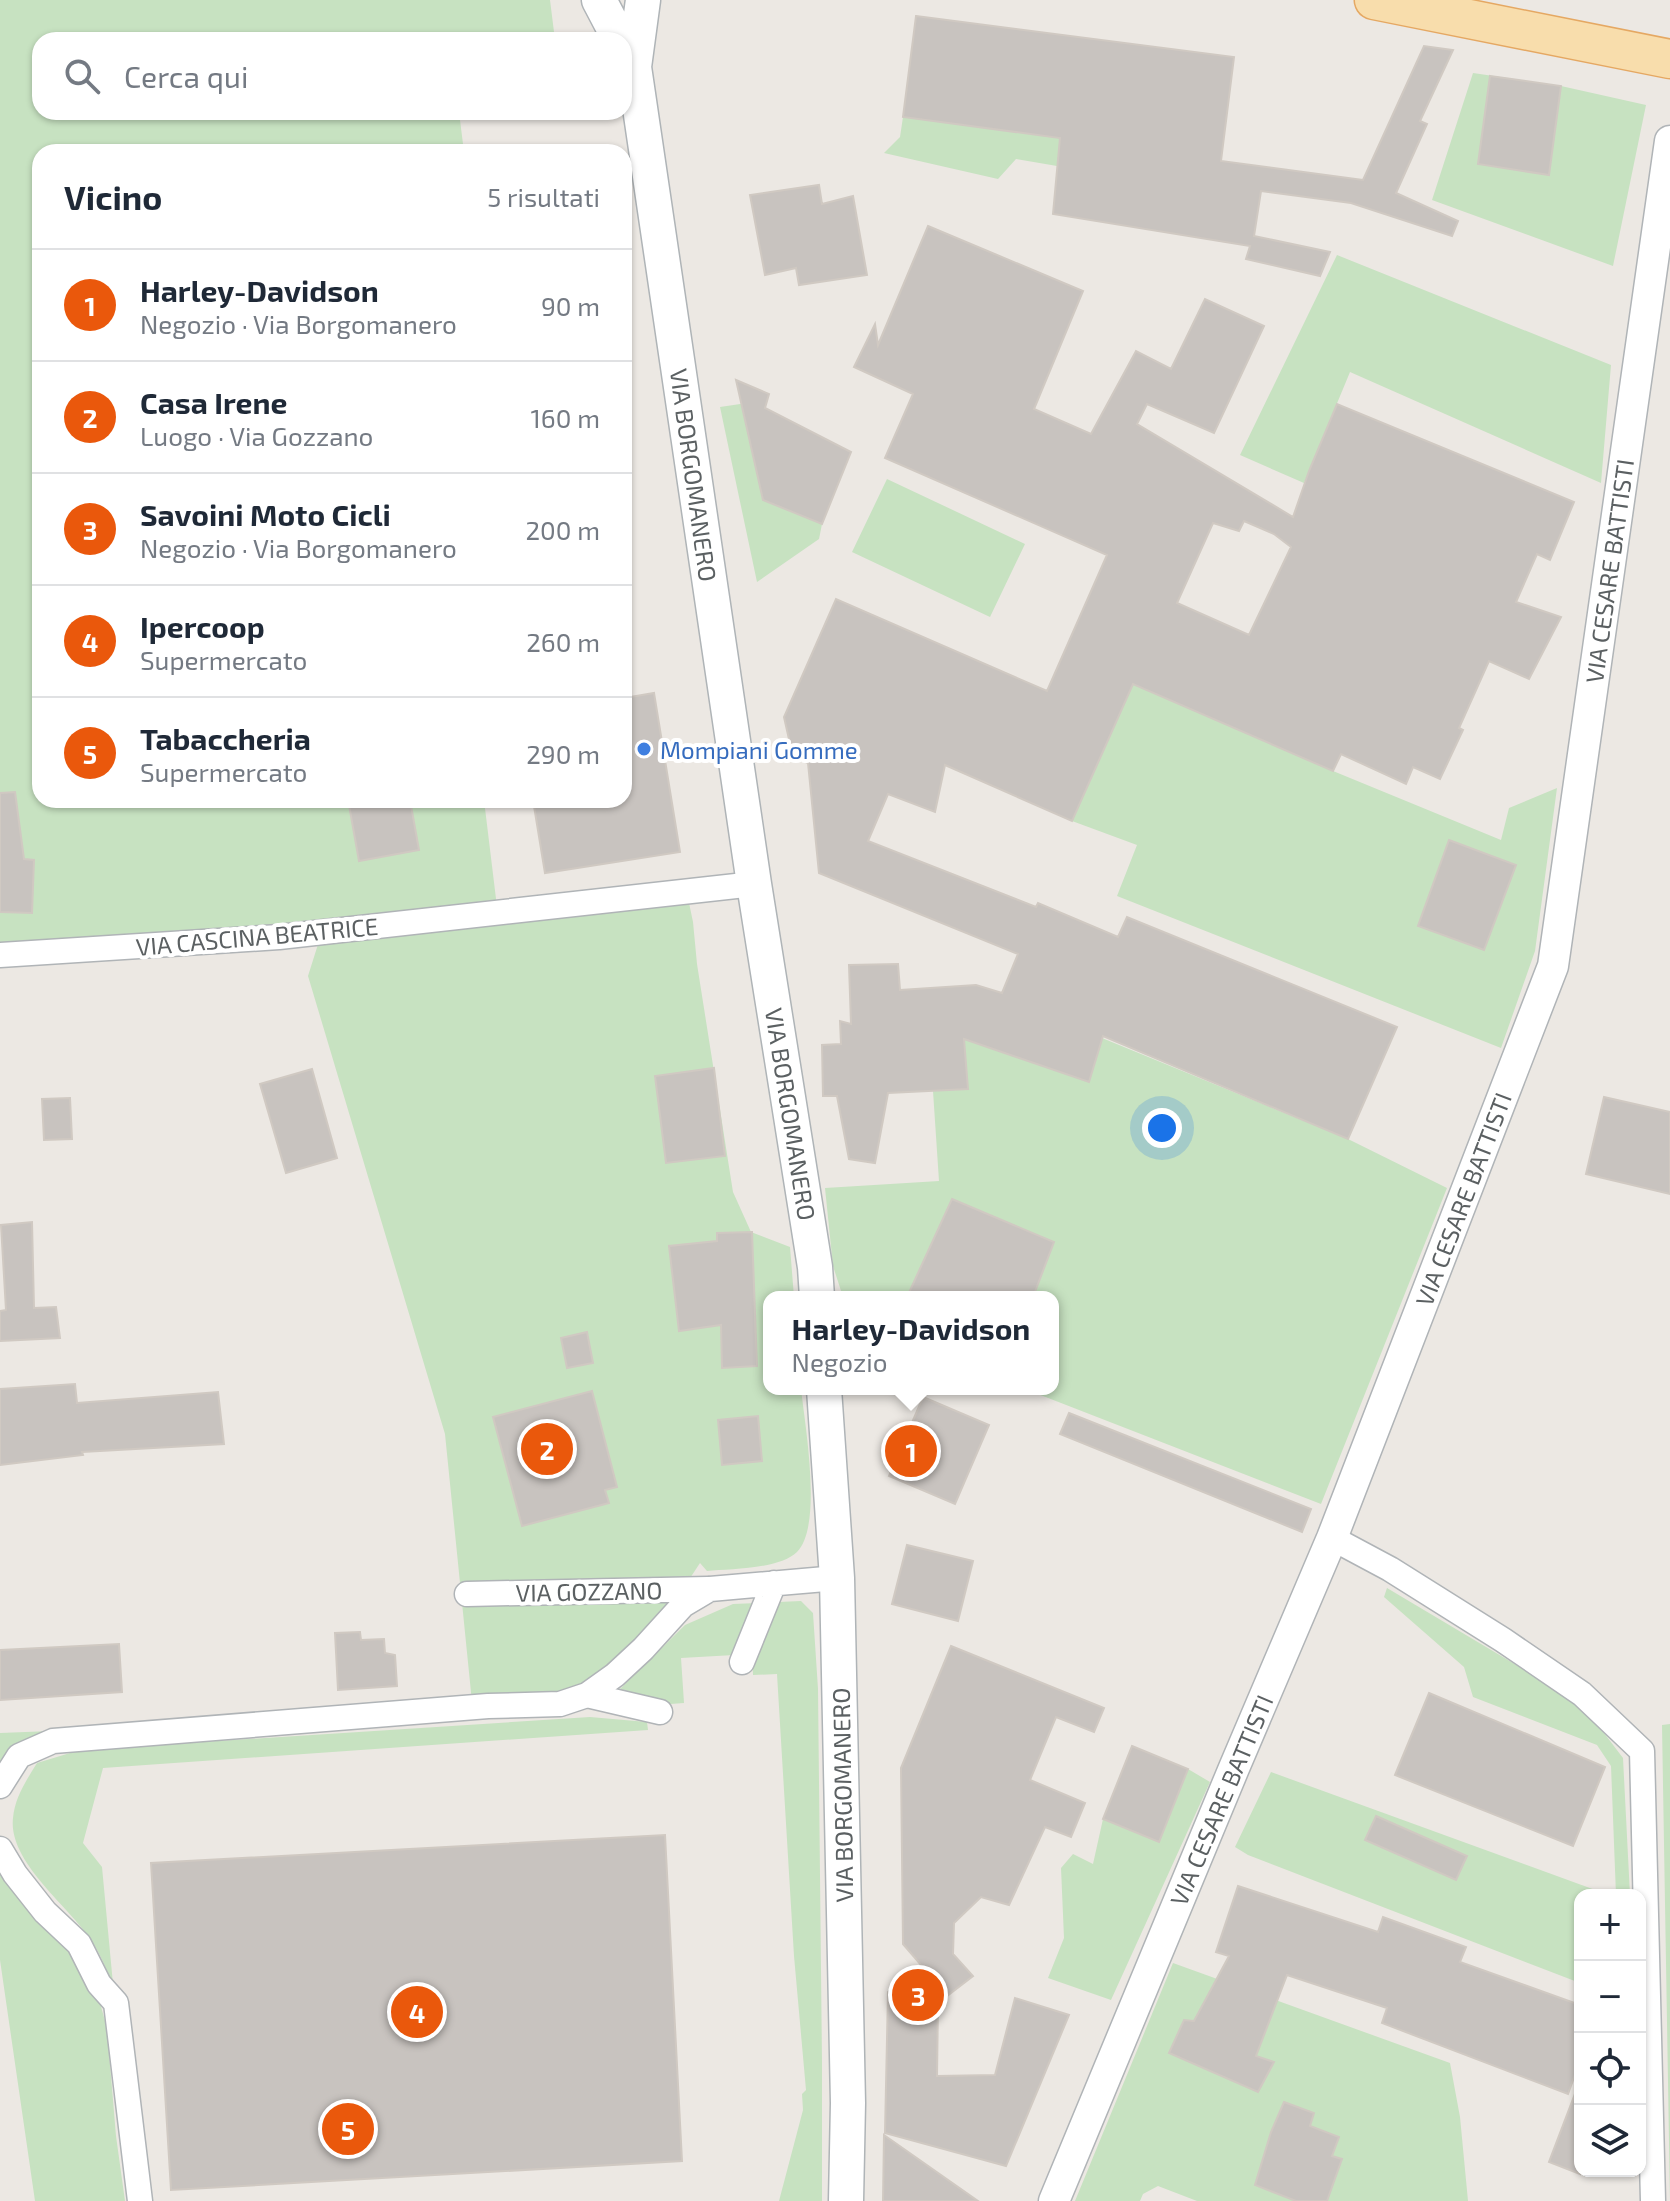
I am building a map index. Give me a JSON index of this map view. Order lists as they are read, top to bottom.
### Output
{
  "streets": {
    "main road": ["VIA BORGOMANERO"],
    "street": ["VIA CESARE BATTISTI", "VIA CASCINA BEATRICE", "VIA GOZZANO"]
  },
  "crossings": [
    ["VIA BORGOMANERO", "VIA CASCINA BEATRICE"],
    ["VIA BORGOMANERO", "VIA GOZZANO"]
  ],
  "places": ["Mompiani Gomme"],
  "page": {
    "search": "Cerca qui",
    "heading": ["Vicino", "5 risultati"],
    "list": [
      {
        "mark": "1",
        "name": "Harley-Davidson",
        "note": "Negozio · Via Borgomanero",
        "value": "90 m"
      },
      {
        "mark": "2",
        "name": "Casa Irene",
        "note": "Luogo · Via Gozzano",
        "value": "160 m"
      },
      {
        "mark": "3",
        "name": "Savoini Moto Cicli",
        "note": "Negozio · Via Borgomanero",
        "value": "200 m"
      },
      {
        "mark": "4",
        "name": "Ipercoop",
        "note": "Supermercato",
        "value": "260 m"
      },
      {
        "mark": "5",
        "name": "Tabaccheria",
        "note": "Supermercato",
        "value": "290 m"
      }
    ],
    "popup": ["Harley-Davidson", "Negozio"],
    "pins": [
      "2",
      "1",
      "3",
      "4",
      "5"
    ],
    "map_buttons": ["+", "−"]
  }
}
